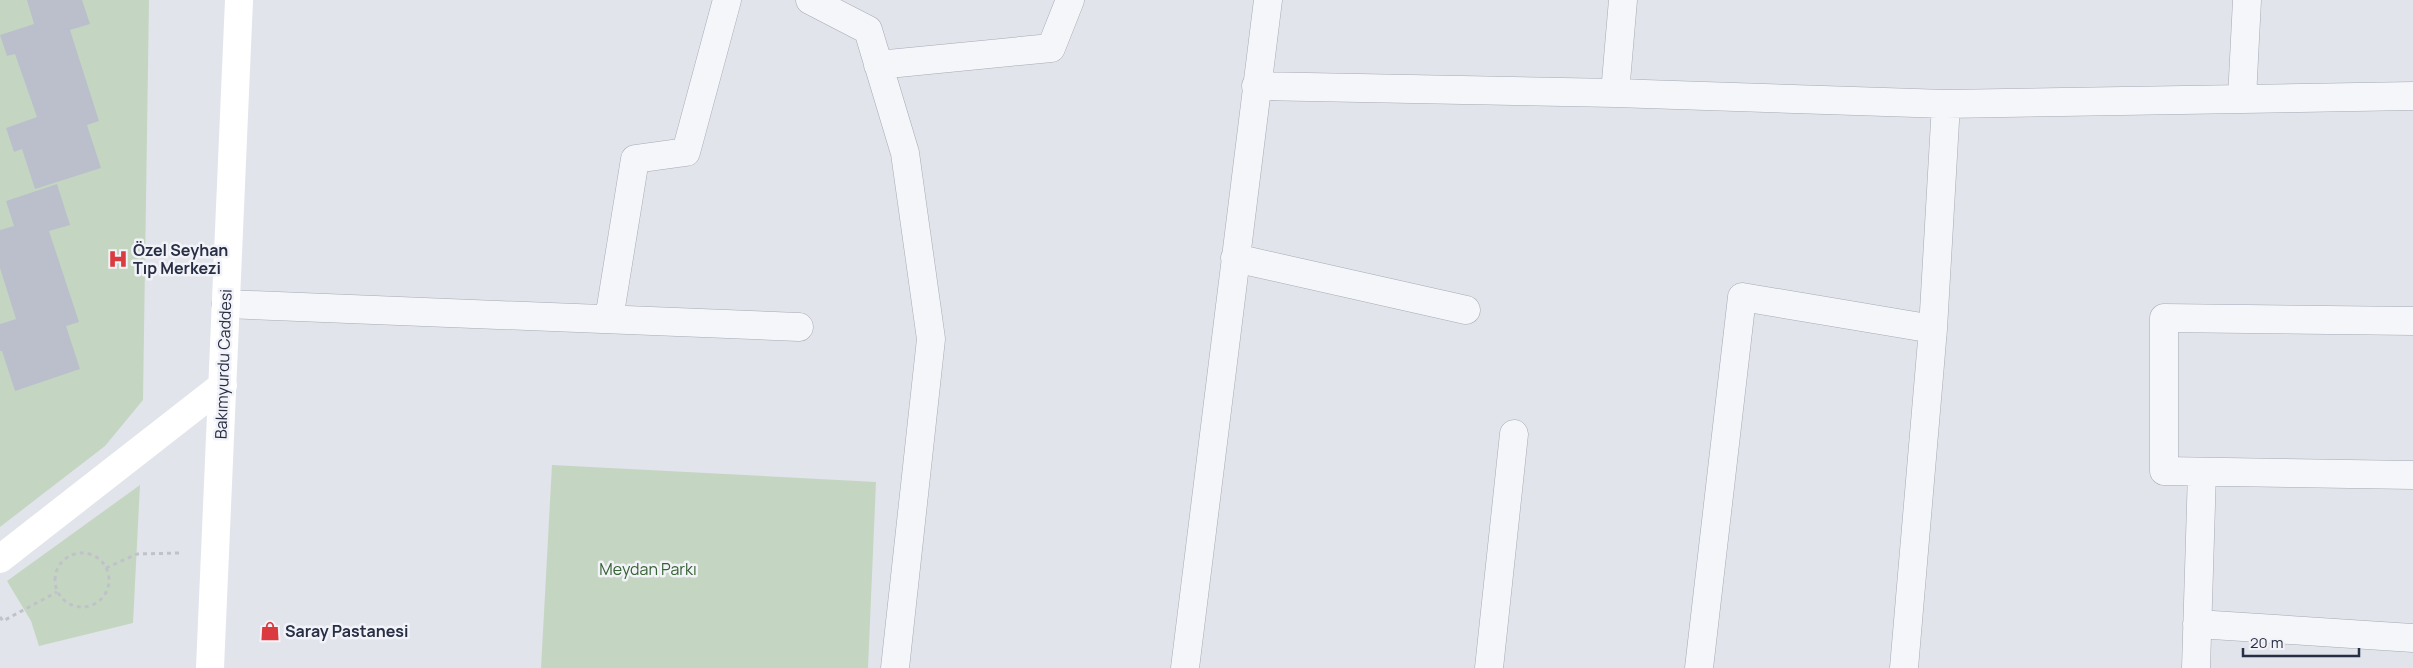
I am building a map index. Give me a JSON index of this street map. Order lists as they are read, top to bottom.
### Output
{
  "streets": {
    "main road": ["Bakımyurdu Caddesi"]
  },
  "parks": ["Meydan Parkı"],
  "places": {
    "hospital": ["Özel Seyhan Tıp Merkezi"],
    "shop": ["Saray Pastanesi"]
  },
  "scale_bar": "20 m"
}
